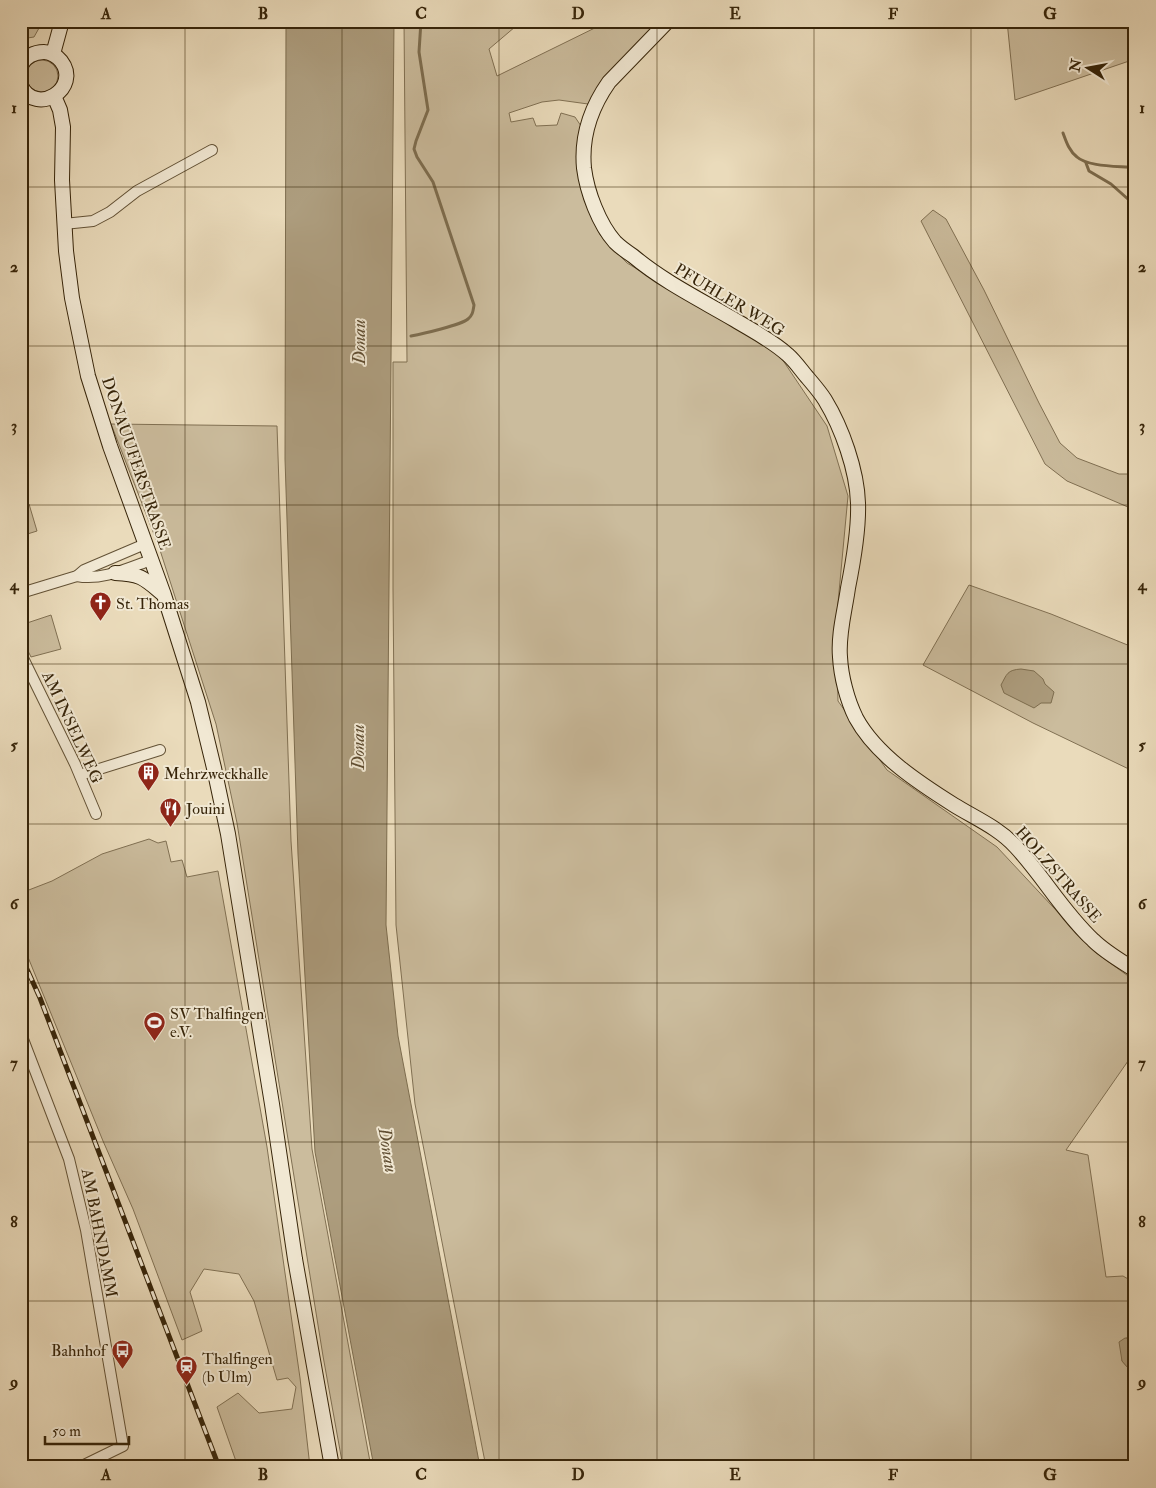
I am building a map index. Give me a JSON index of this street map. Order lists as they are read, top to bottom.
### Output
{
  "streets": {
    "street": [
      "PFUHLER WEG",
      "DONAUUFERSTRASSE",
      "AM INSELWEG",
      "HOLZSTRASSE",
      "AM BAHNDAMM"
    ]
  },
  "crossings": [
    ["PFUHLER WEG", "HOLZSTRASSE"]
  ],
  "water": ["Donau"],
  "places": {
    "church": ["St. Thomas"],
    "building": ["Mehrzweckhalle"],
    "restaurant": ["Jouini"],
    "sports": ["SV Thalfingen e.V."],
    "bus stop": ["Bahnhof"],
    "station": ["Thalfingen (b Ulm)"]
  },
  "scale_bar": "50 m",
  "north": "left",
  "grid": {
    "columns": [
      "A",
      "B",
      "C",
      "D",
      "E",
      "F",
      "G"
    ],
    "rows": [
      "1",
      "2",
      "3",
      "4",
      "5",
      "6",
      "7",
      "8",
      "9"
    ]
  }
}
